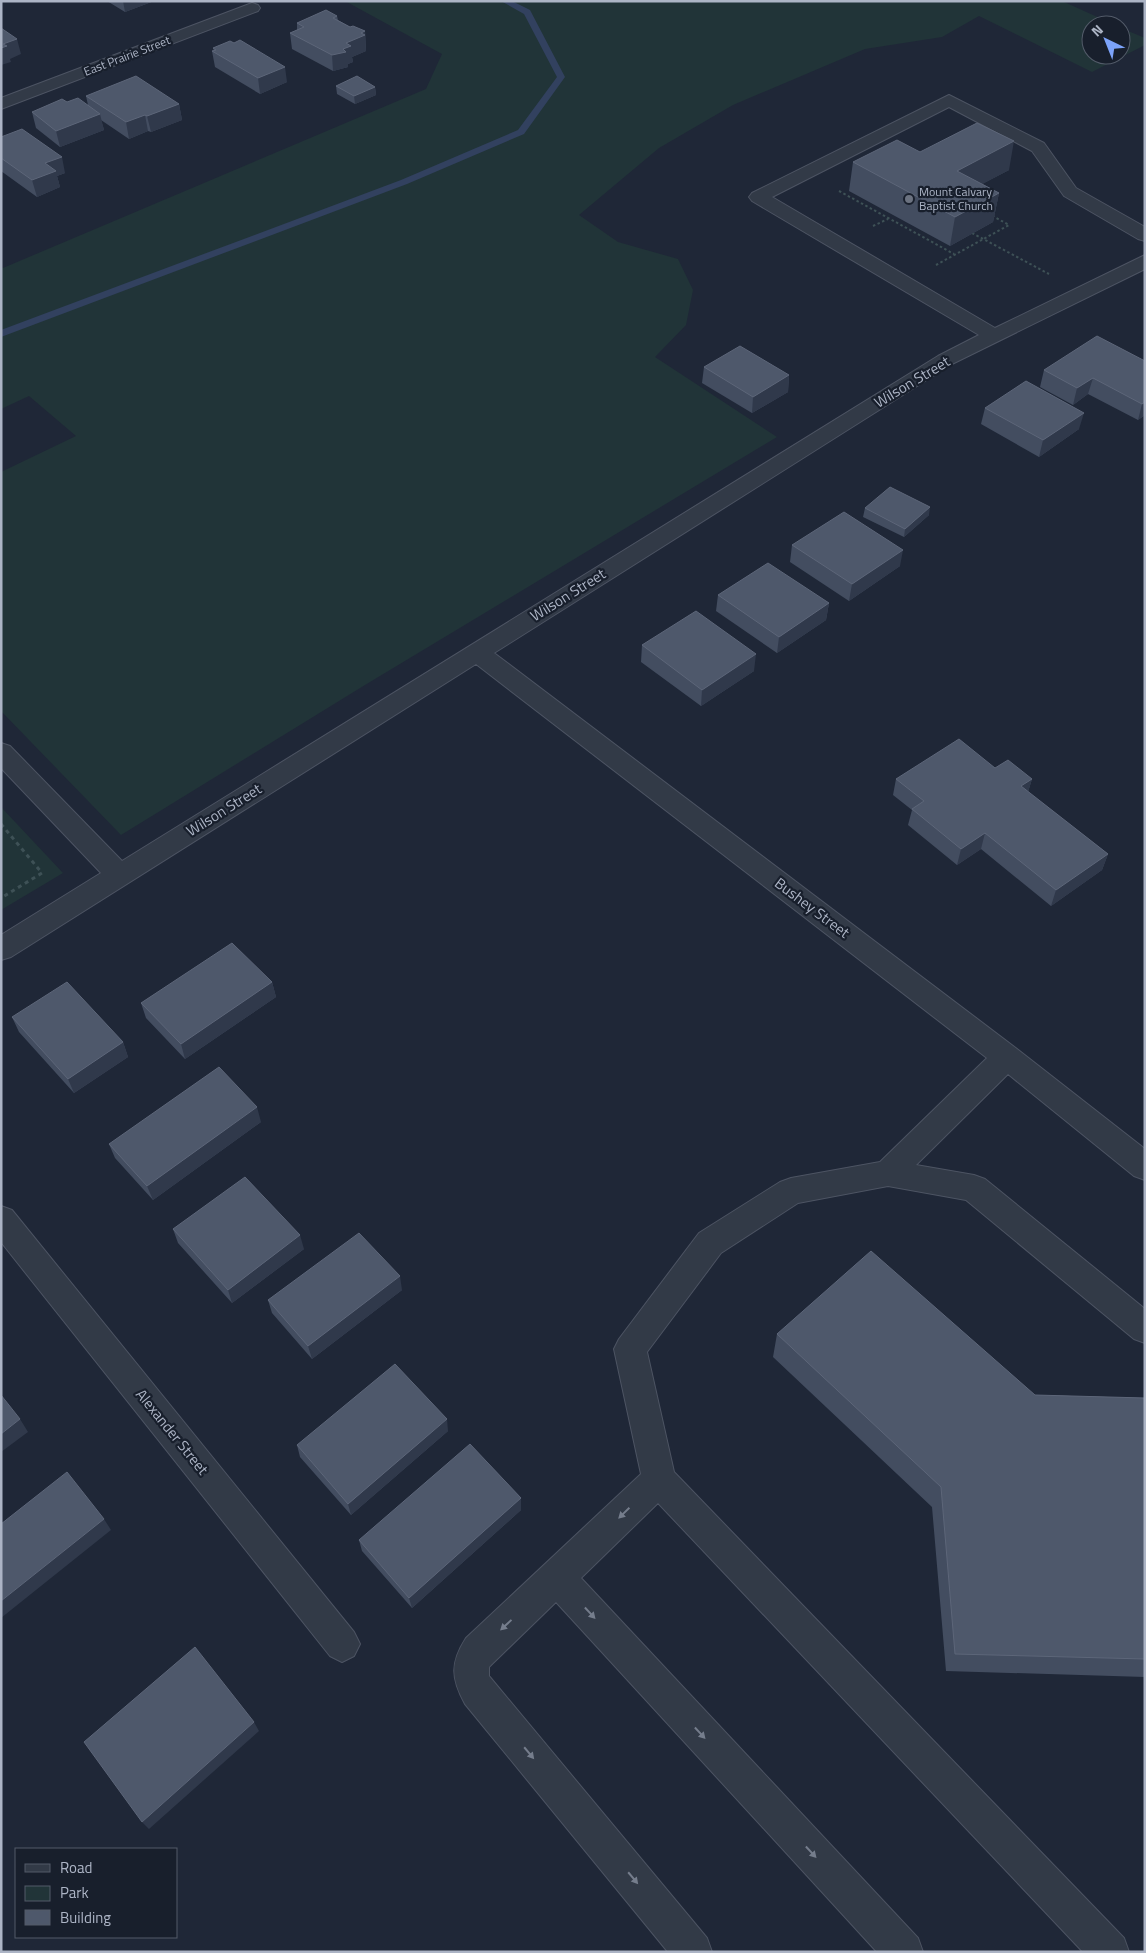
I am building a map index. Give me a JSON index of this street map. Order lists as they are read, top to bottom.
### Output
{
  "streets": {
    "street": [
      "East Prairie Street",
      "Wilson Street",
      "Bushey Street",
      "Alexander Street"
    ]
  },
  "crossings": [
    ["Wilson Street", "Bushey Street"]
  ],
  "places": ["Mount Calvary Baptist Church"],
  "legend": ["Road", "Park", "Building"],
  "north": "top left"
}
